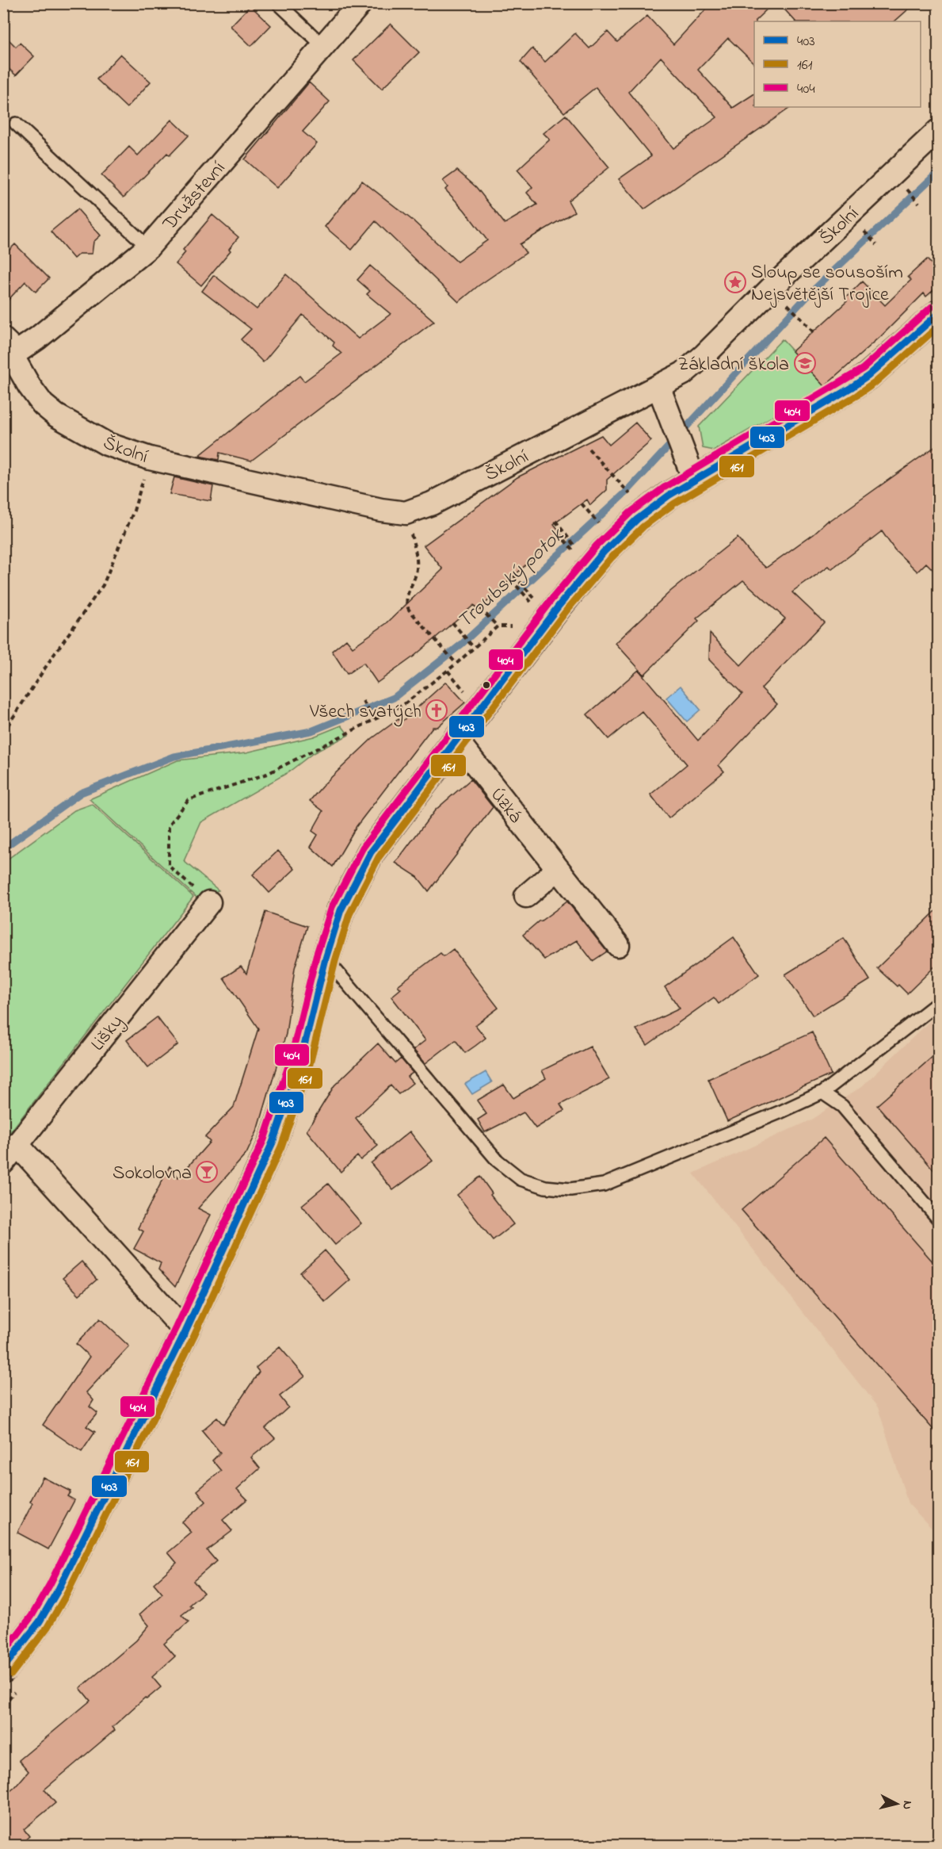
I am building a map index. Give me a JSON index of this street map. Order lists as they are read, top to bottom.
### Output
{
  "streets": {
    "street": [
      "Družstevní",
      "Školní",
      "Úzká",
      "Lišky"
    ]
  },
  "crossings": [
    ["Družstevní", "Školní"]
  ],
  "water": ["Troubský potok"],
  "places": {
    "place": ["Sloup se sousoším Nejsvětější Trojice"],
    "school or university": ["Základní škola"],
    "church": ["Všech svatých"],
    "bar": ["Sokolovna"]
  },
  "lines": ["transit line 404", "transit line 403", "transit line 161"],
  "legend": ["403", "161", "404"],
  "north": "right"
}
